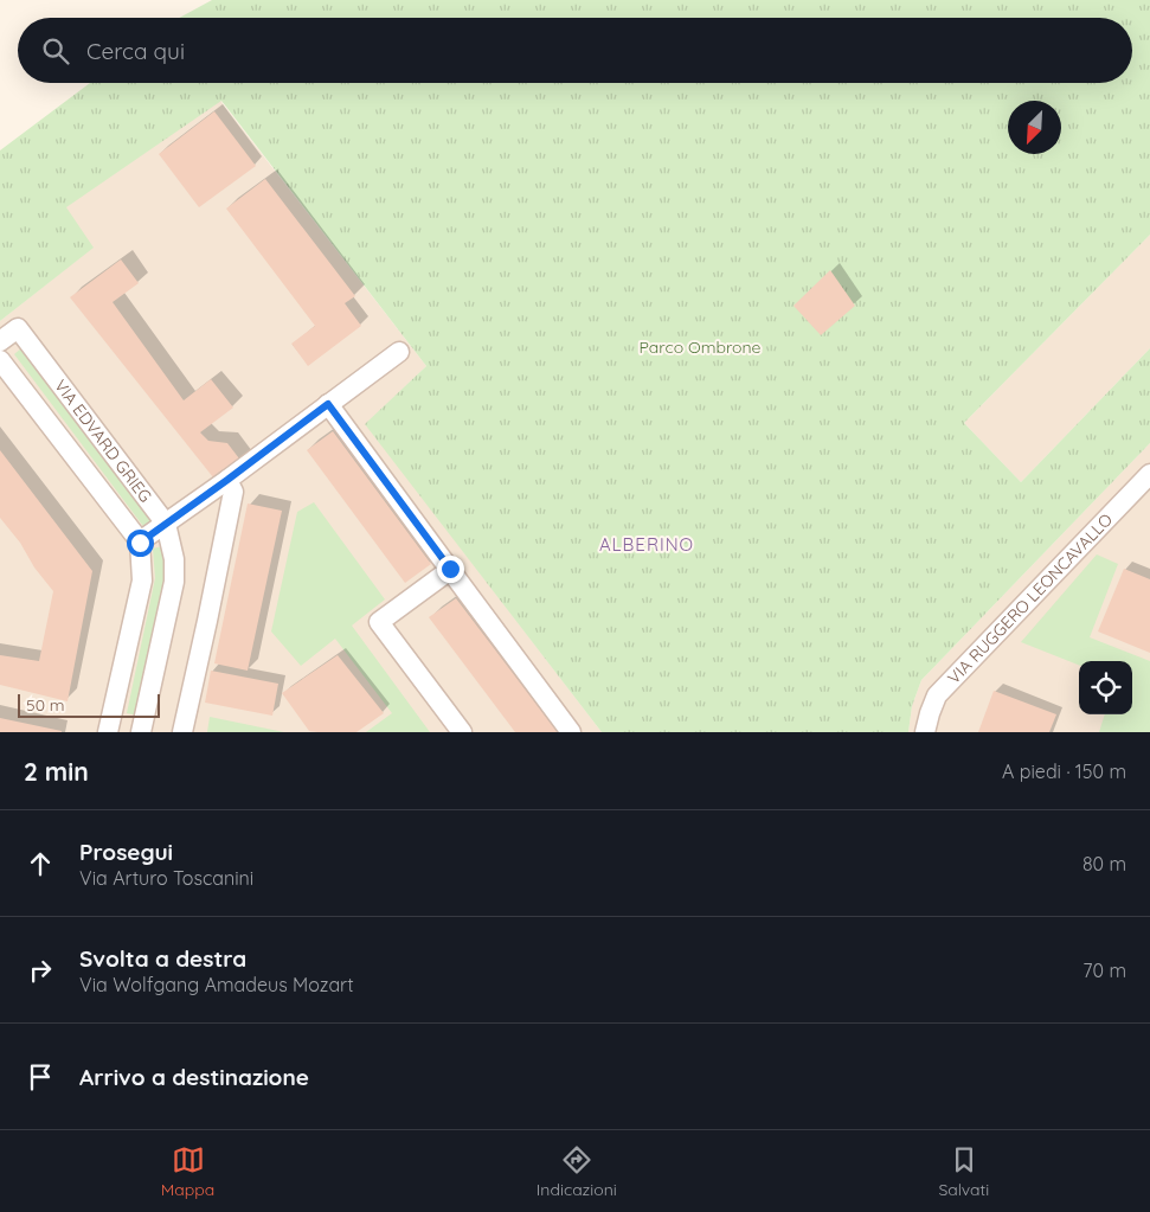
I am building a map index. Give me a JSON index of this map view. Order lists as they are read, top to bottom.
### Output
{
  "streets": {
    "street": ["VIA EDVARD GRIEG", "VIA RUGGERO LEONCAVALLO"]
  },
  "districts": ["ALBERINO"],
  "parks": ["Parco Ombrone"],
  "scale_bar": "50 m",
  "north": "bottom left",
  "page": {
    "search": "Cerca qui",
    "scale": "50 m",
    "heading": ["2 min", "A piedi · 150 m"],
    "list": [
      ["Prosegui", "Via Arturo Toscanini", "80 m"],
      ["Svolta a destra", "Via Wolfgang Amadeus Mozart", "70 m"],
      "Arrivo a destinazione"
    ],
    "nav": ["Mappa", "Indicazioni", "Salvati"]
  }
}
